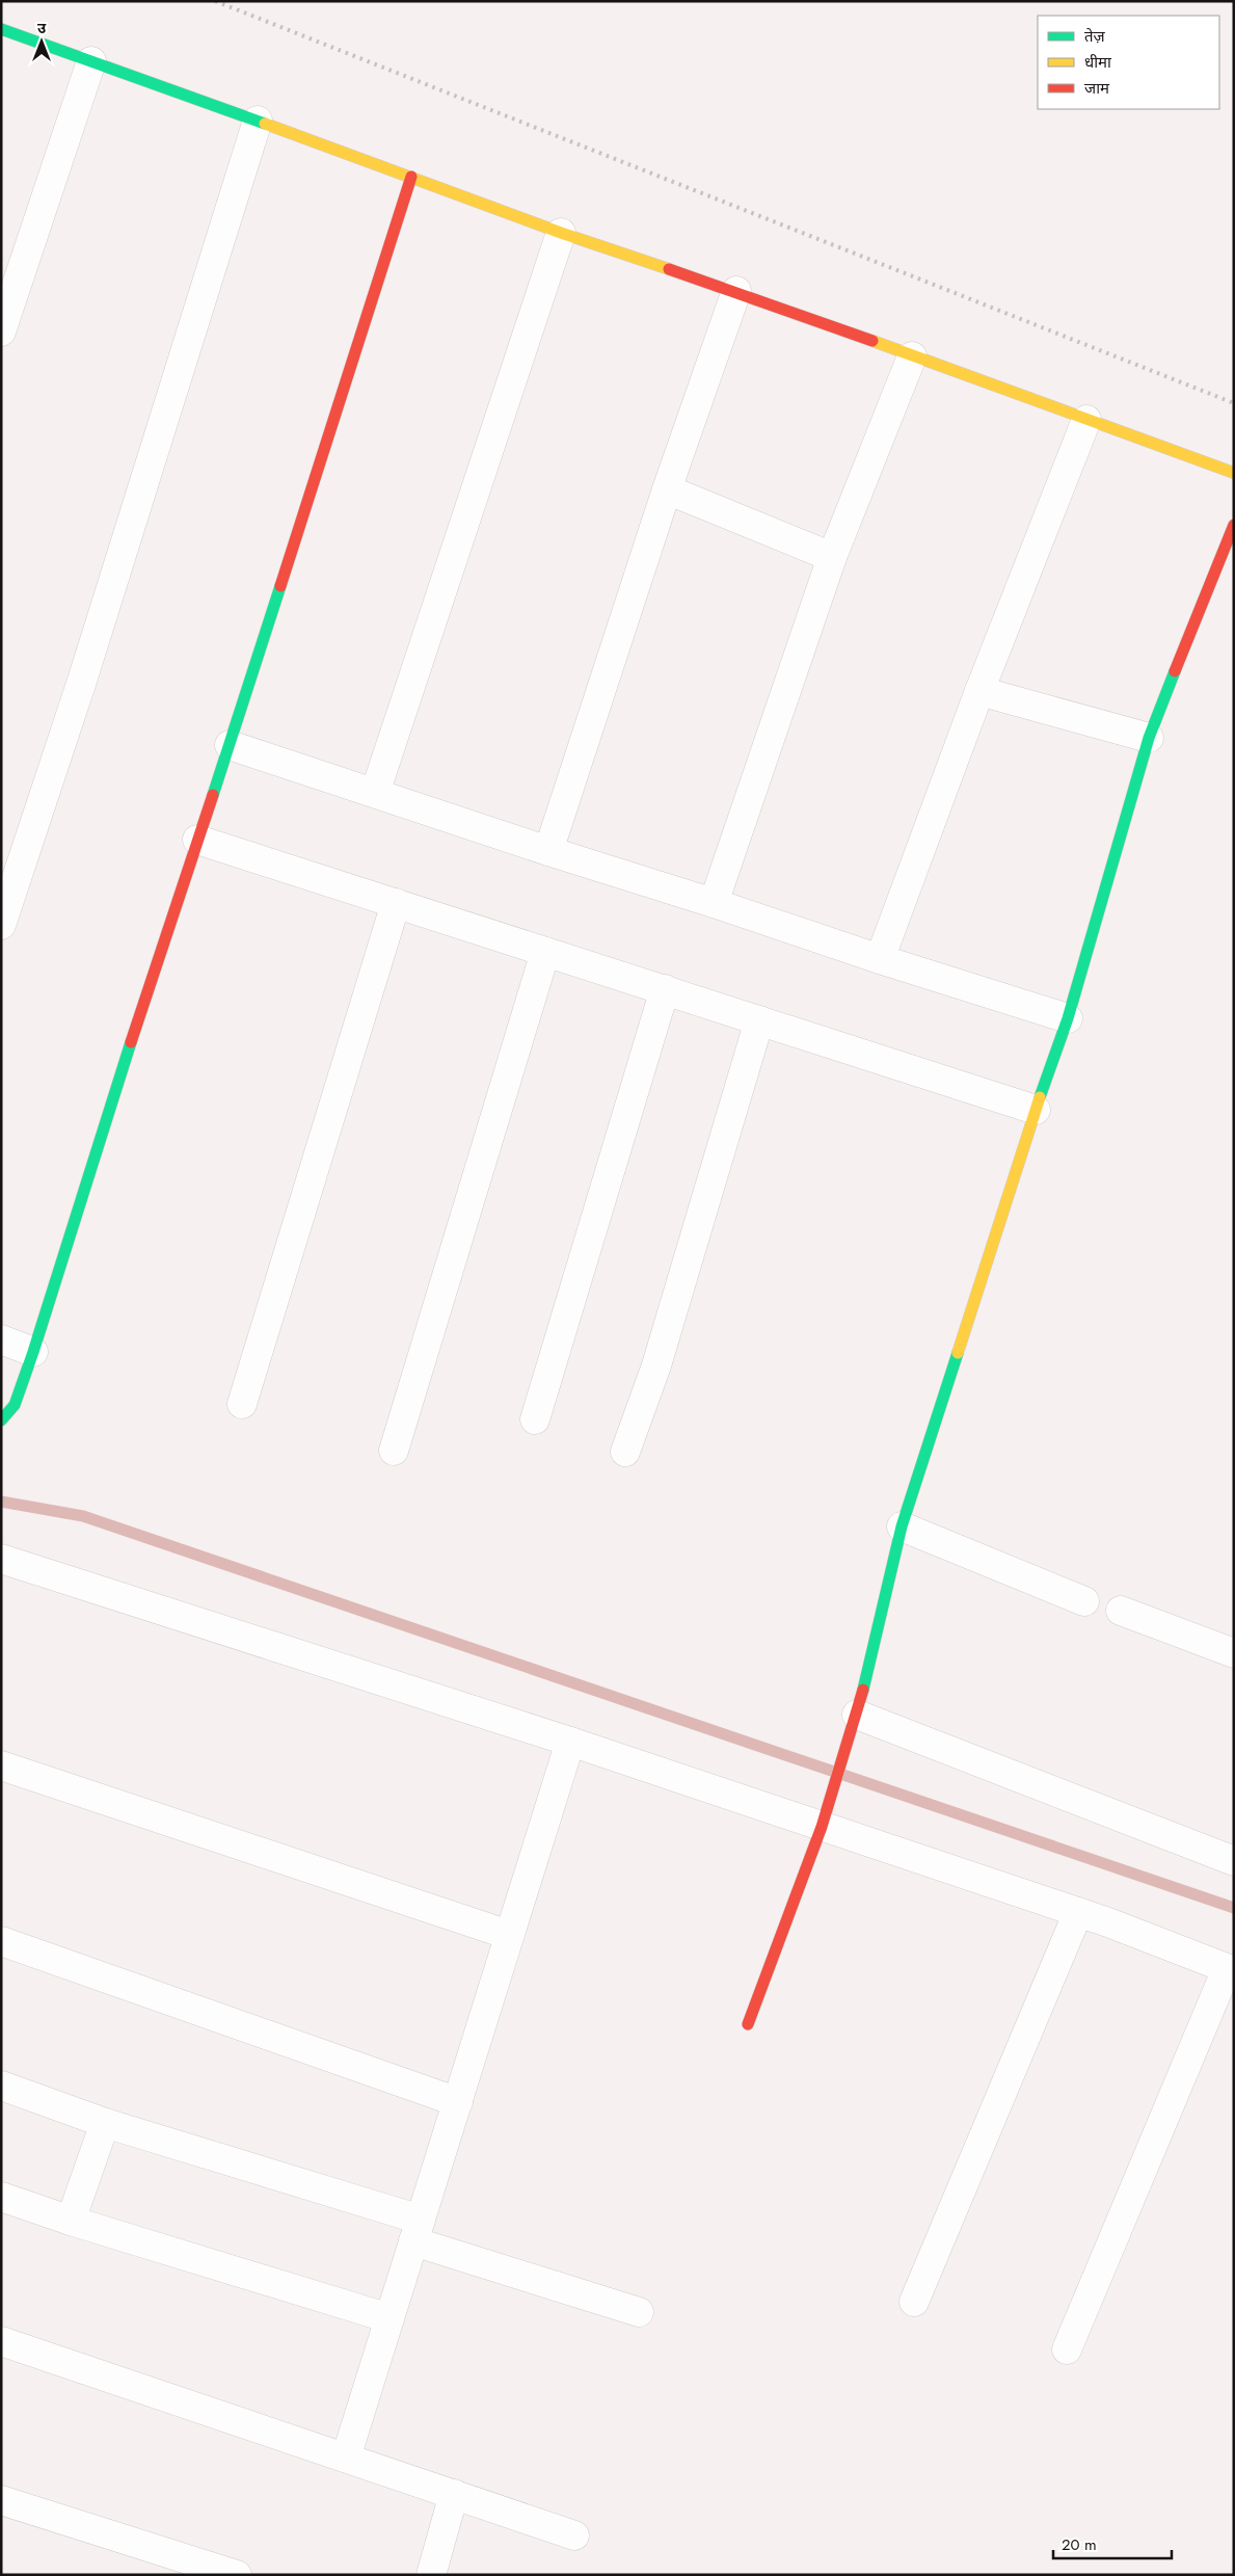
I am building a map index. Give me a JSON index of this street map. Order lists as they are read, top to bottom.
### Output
{
  "legend": ["तेज़", "धीमा", "जाम"],
  "scale_bar": "20 m",
  "north": "top"
}
